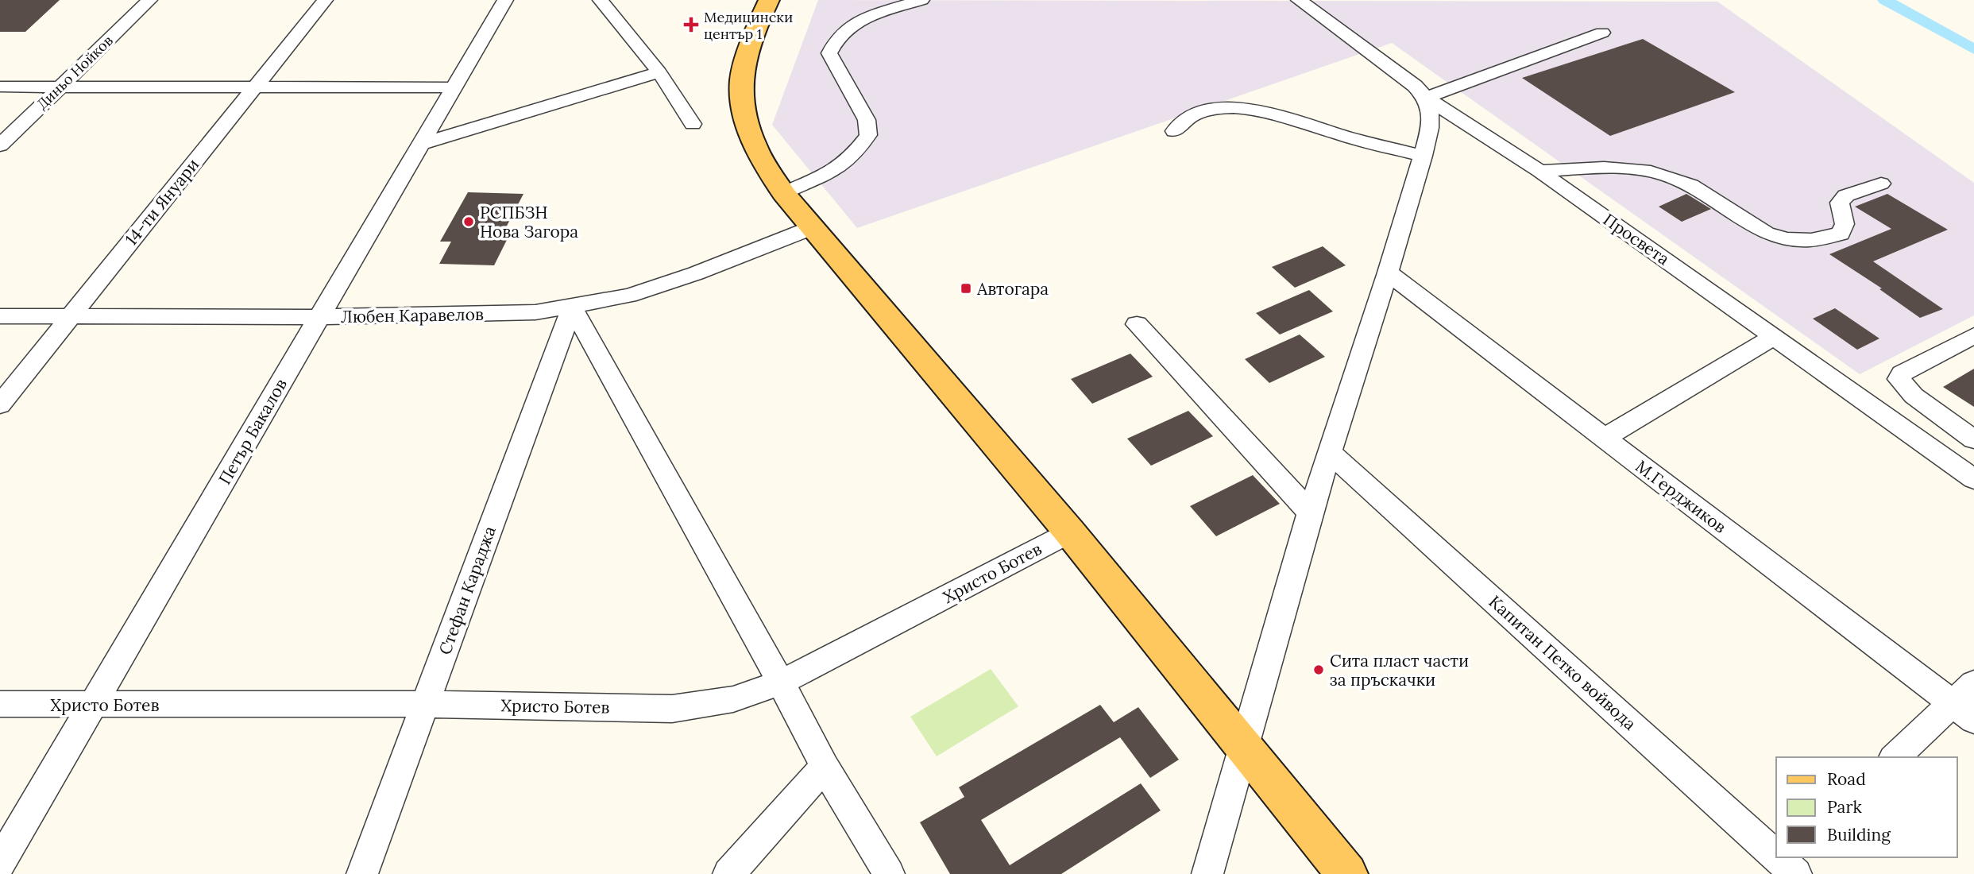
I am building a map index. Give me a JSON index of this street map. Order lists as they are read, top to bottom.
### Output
{
  "streets": {
    "street": [
      "Диньо Нойков",
      "14-ти Януари",
      "Просвета",
      "Любен Каравелов",
      "Петър Бакалов",
      "М.Герджиков",
      "Христо Ботев",
      "Стефан Караджа",
      "Капитан Петко войвода"
    ]
  },
  "crossings": [
    ["14-ти Януари", "Любен Каравелов"],
    ["Любен Каравелов", "Петър Бакалов"],
    ["Любен Каравелов", "Стефан Караджа"],
    ["Петър Бакалов", "Христо Ботев"],
    ["Христо Ботев", "Стефан Караджа"]
  ],
  "places": {
    "health": ["Медицински център 1"],
    "other": ["РСПБЗН Нова Загора", "Сита пласт части за пръскачки"],
    "transit": ["Автогара"]
  },
  "legend": ["Road", "Park", "Building"]
}
